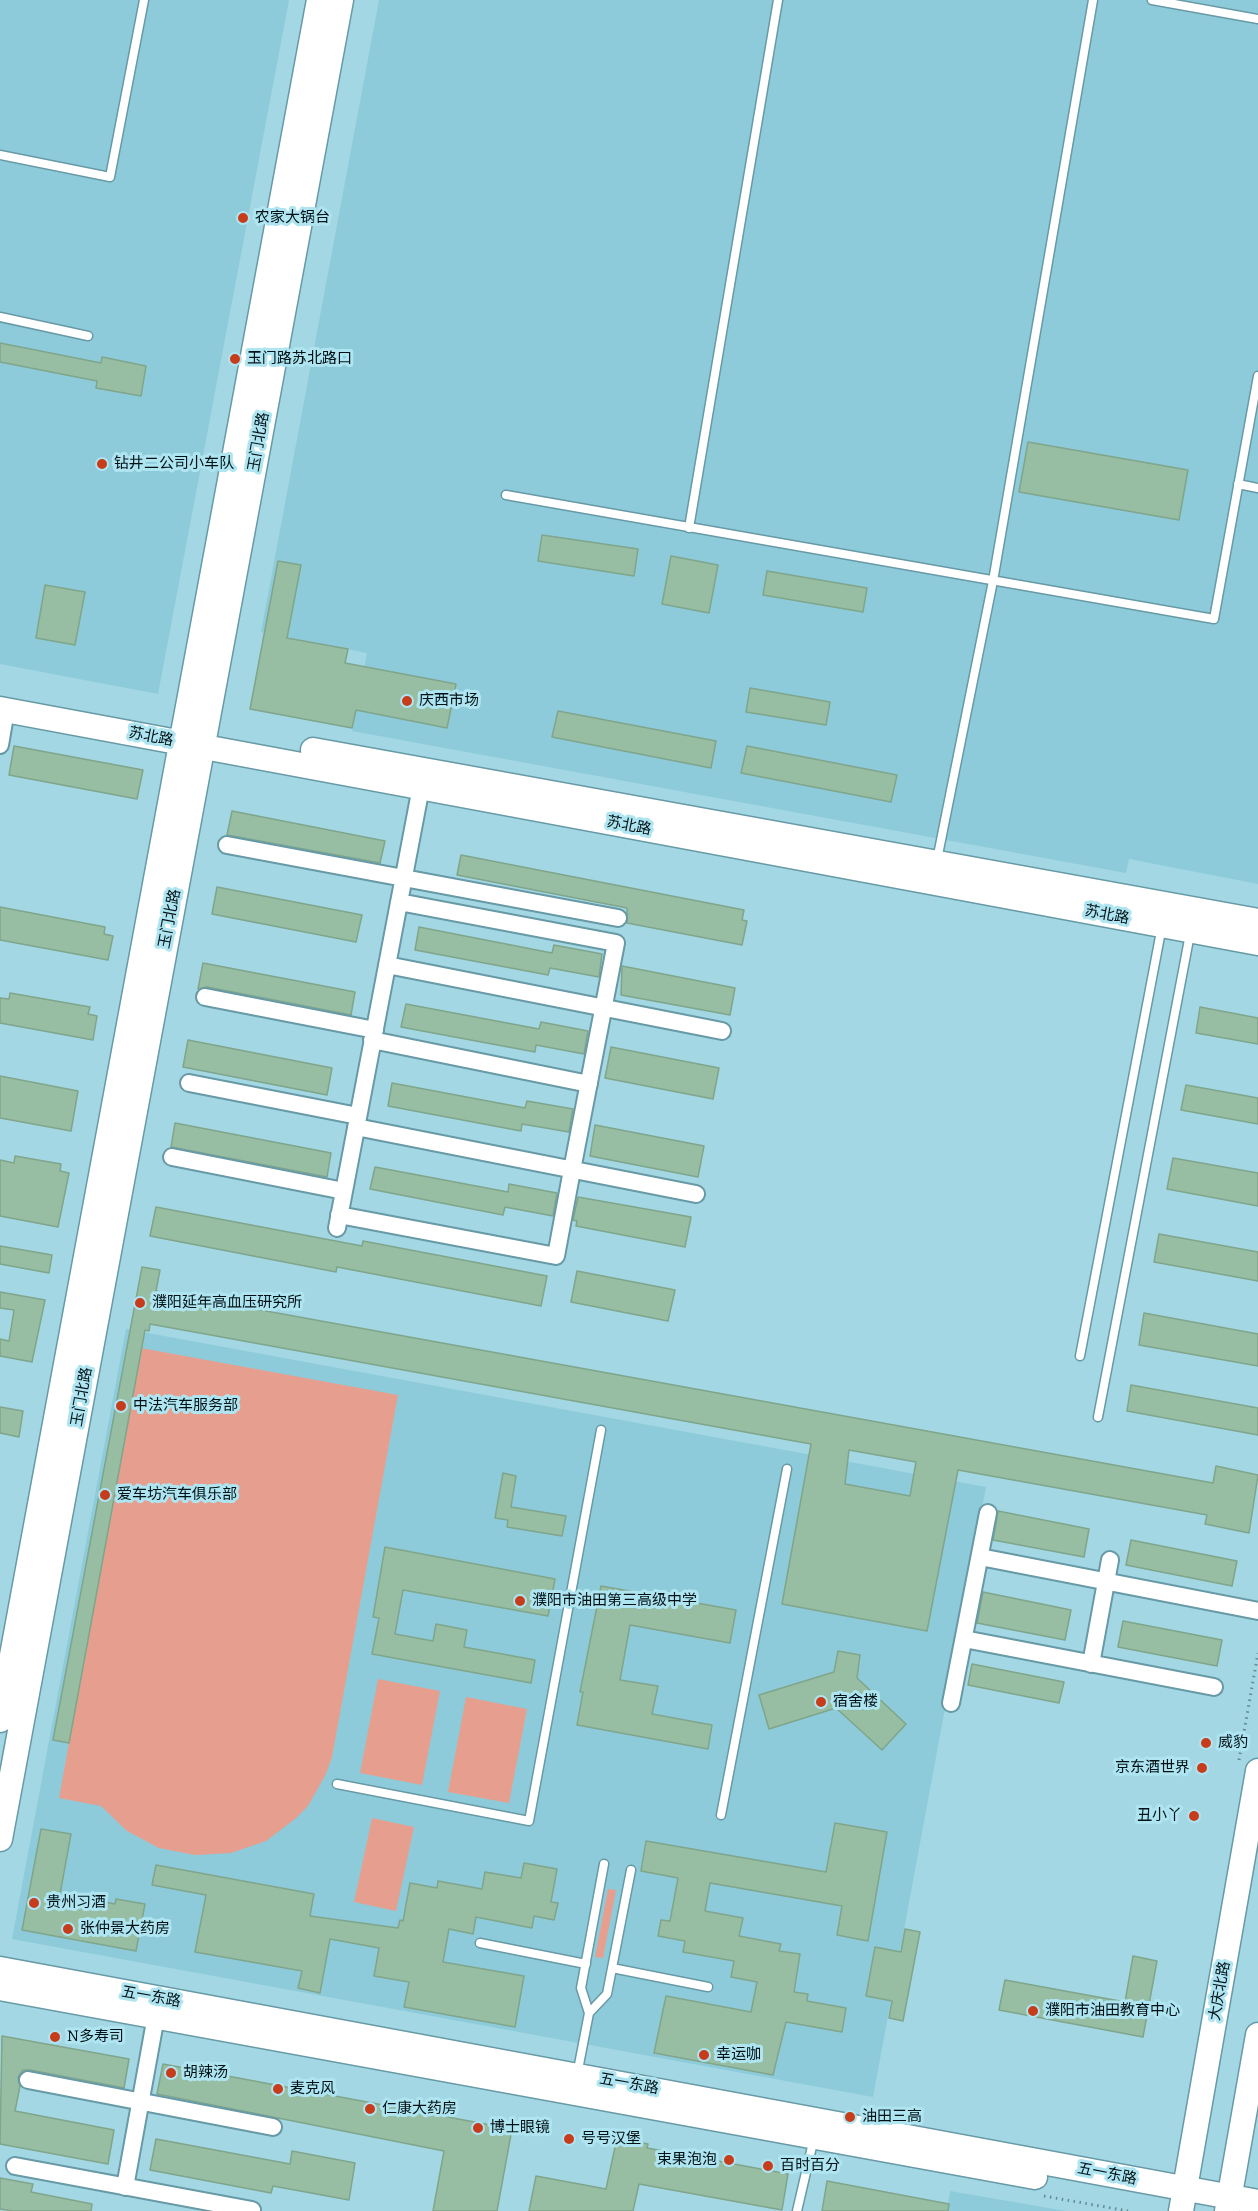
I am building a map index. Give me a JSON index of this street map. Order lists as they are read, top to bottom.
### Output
{
  "streets": {
    "street": [
      "玉门北路",
      "苏北路",
      "大庆北路",
      "五一东路"
    ]
  },
  "crossings": [
    ["玉门北路", "苏北路"],
    ["大庆北路", "五一东路"]
  ],
  "places": [
    "农家大锅台",
    "玉门路苏北路口",
    "钻井二公司小车队",
    "庆西市场",
    "濮阳延年高血压研究所",
    "中法汽车服务部",
    "爱车坊汽车俱乐部",
    "濮阳市油田第三高级中学",
    "宿舍楼",
    "威豹",
    "京东酒世界",
    "丑小丫",
    "贵州习酒",
    "张仲景大药房",
    "濮阳市油田教育中心",
    "N多寿司",
    "幸运咖",
    "胡辣汤",
    "麦克风",
    "仁康大药房",
    "油田三高",
    "博士眼镜",
    "号号汉堡",
    "束果泡泡",
    "百时百分"
  ]
}
